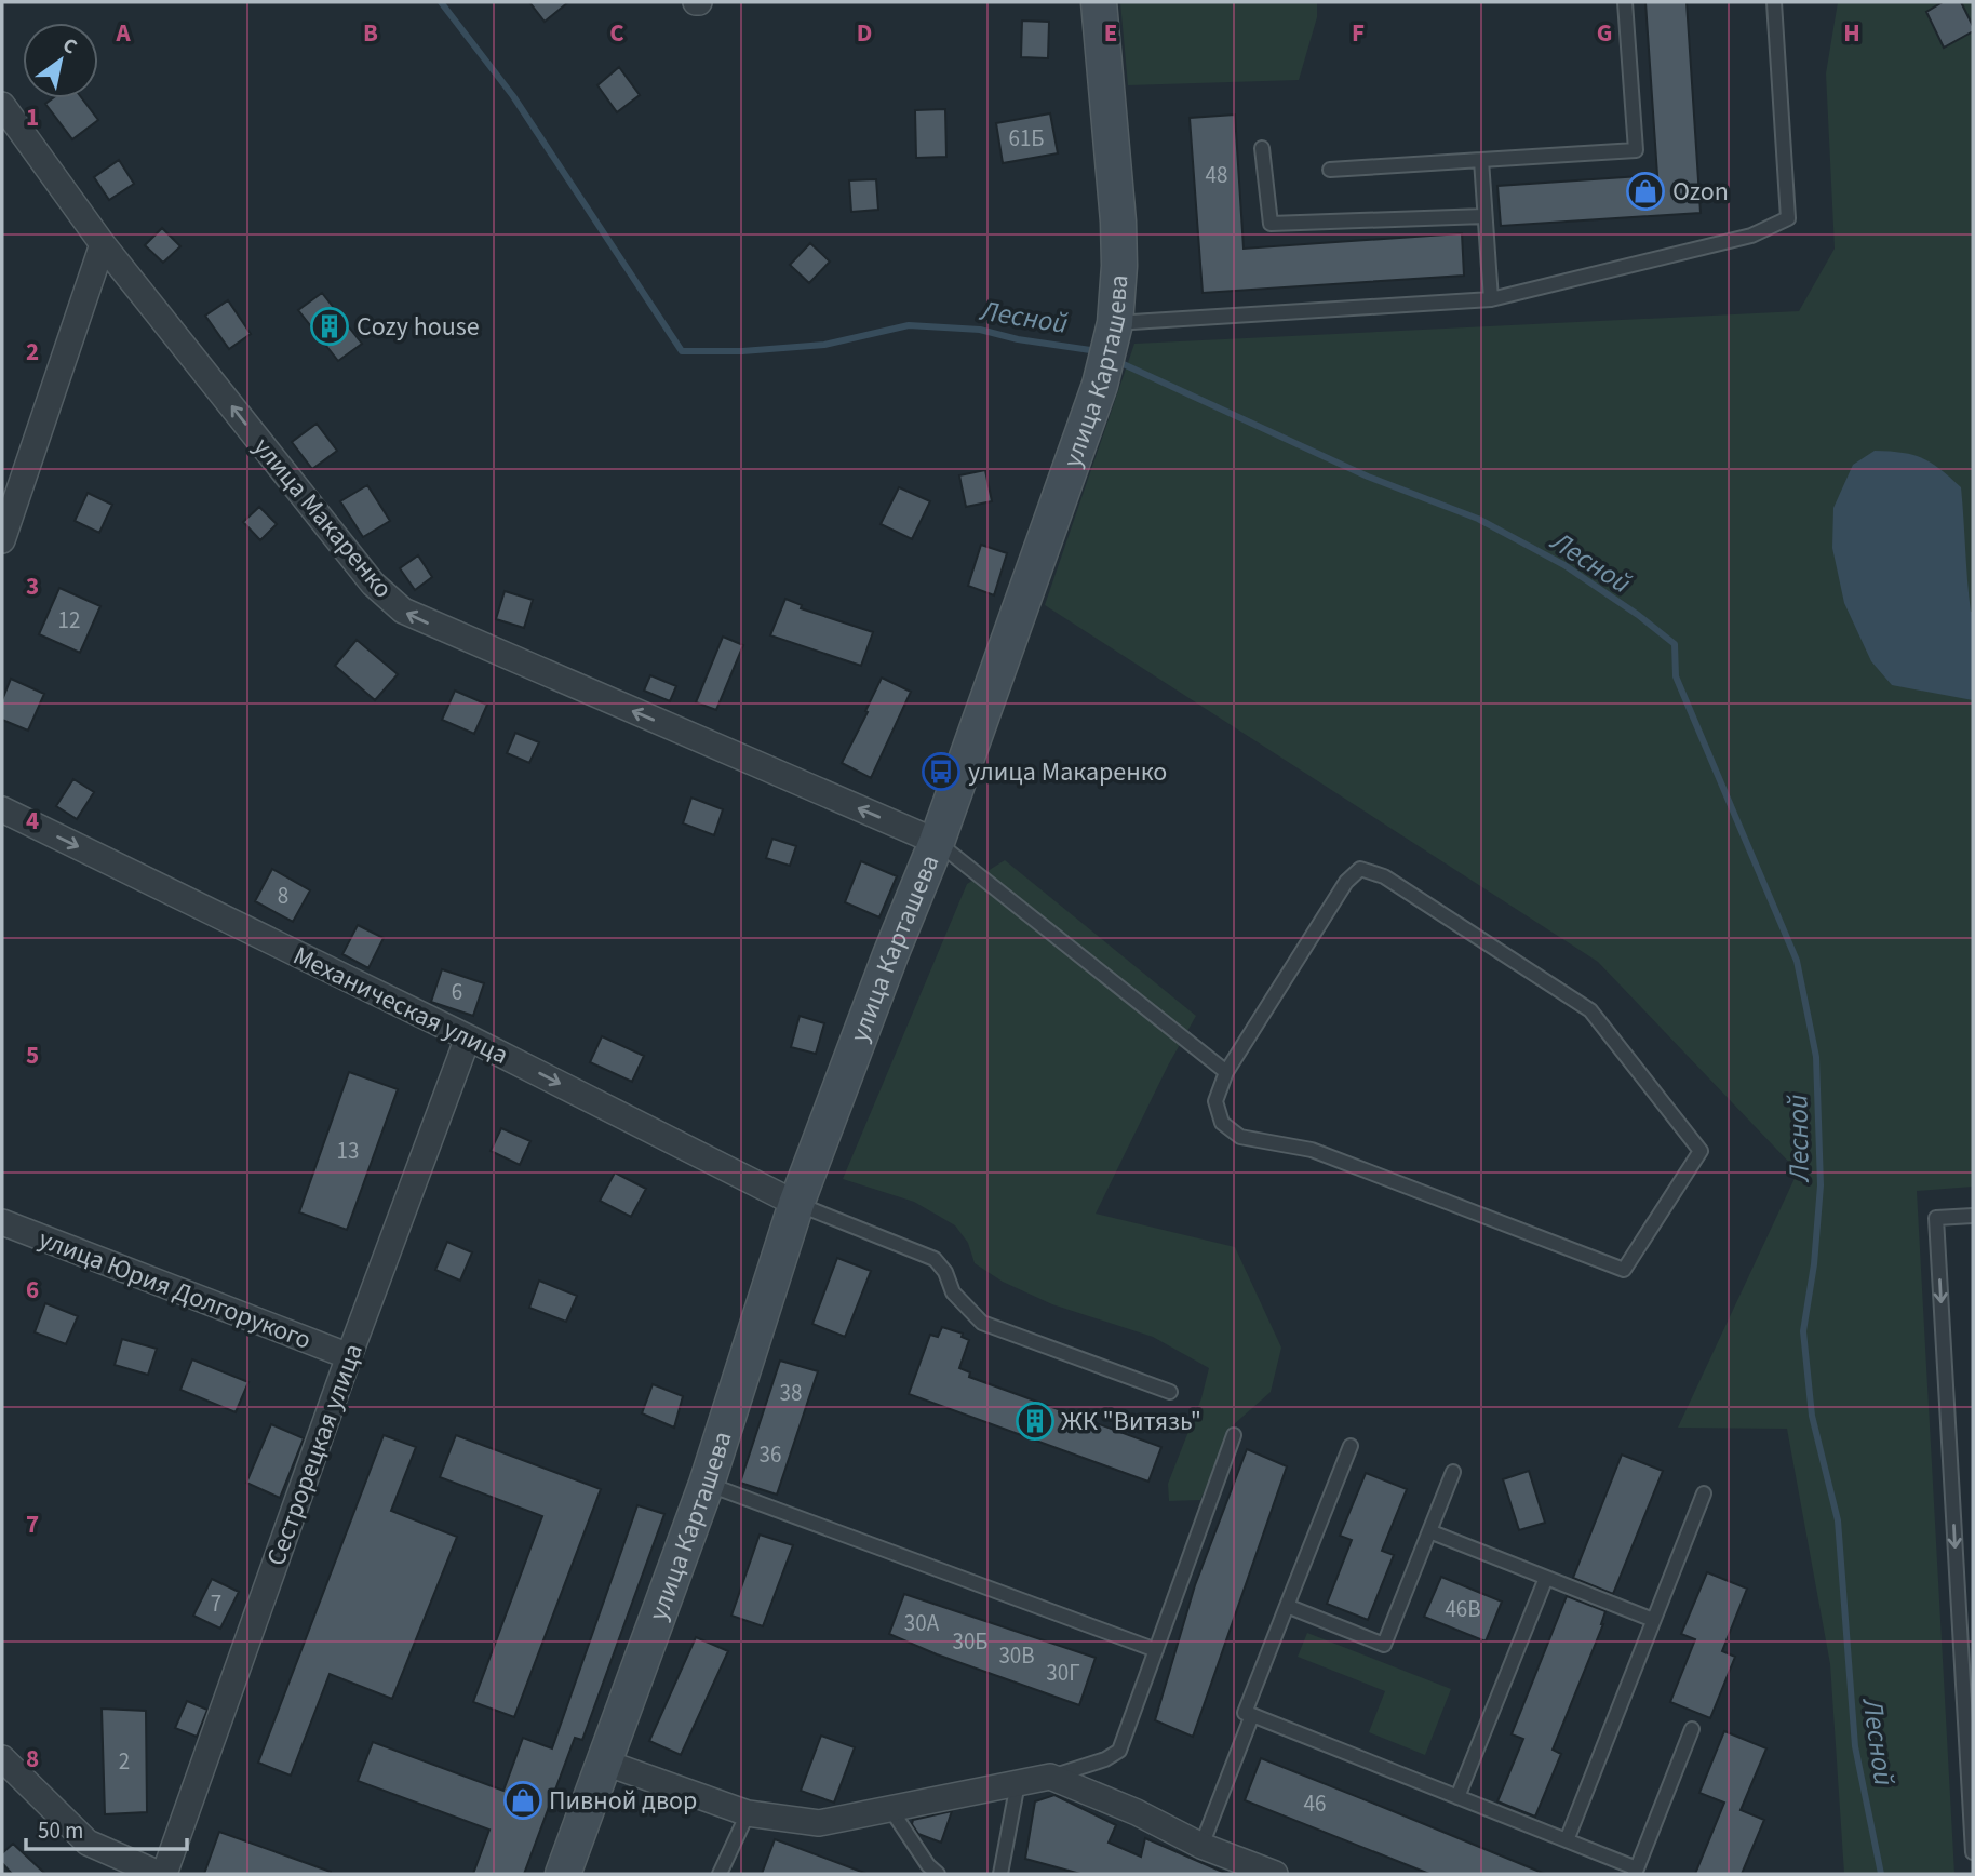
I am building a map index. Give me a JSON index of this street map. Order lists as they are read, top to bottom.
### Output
{
  "streets": {
    "main road": ["улица Карташева"],
    "street": [
      "улица Макаренко",
      "Механическая улица",
      "улица Юрия Долгорукого",
      "Сестрорецкая улица"
    ]
  },
  "crossings": [
    ["улица Карташева", "улица Макаренко"],
    ["улица Карташева", "Механическая улица"],
    ["Механическая улица", "Сестрорецкая улица"],
    ["улица Юрия Долгорукого", "Сестрорецкая улица"]
  ],
  "one_way": ["улица Макаренко", "Механическая улица"],
  "water": ["Лесной"],
  "places": {
    "shop": ["Ozon", "Пивной двор"],
    "building": ["Cozy house", "ЖК \"Витязь\""],
    "bus stop": ["улица Макаренко"]
  },
  "house_numbers": [
    "61Б",
    "48",
    "12",
    "8",
    "6",
    "13",
    "38",
    "36",
    "7",
    "46В",
    "30А",
    "30Б",
    "30В",
    "30Г",
    "2",
    "46"
  ],
  "scale_bar": "50 m",
  "north": "top right",
  "grid": {
    "columns": [
      "A",
      "B",
      "C",
      "D",
      "E",
      "F",
      "G",
      "H"
    ],
    "rows": [
      "1",
      "2",
      "3",
      "4",
      "5",
      "6",
      "7",
      "8"
    ]
  }
}
